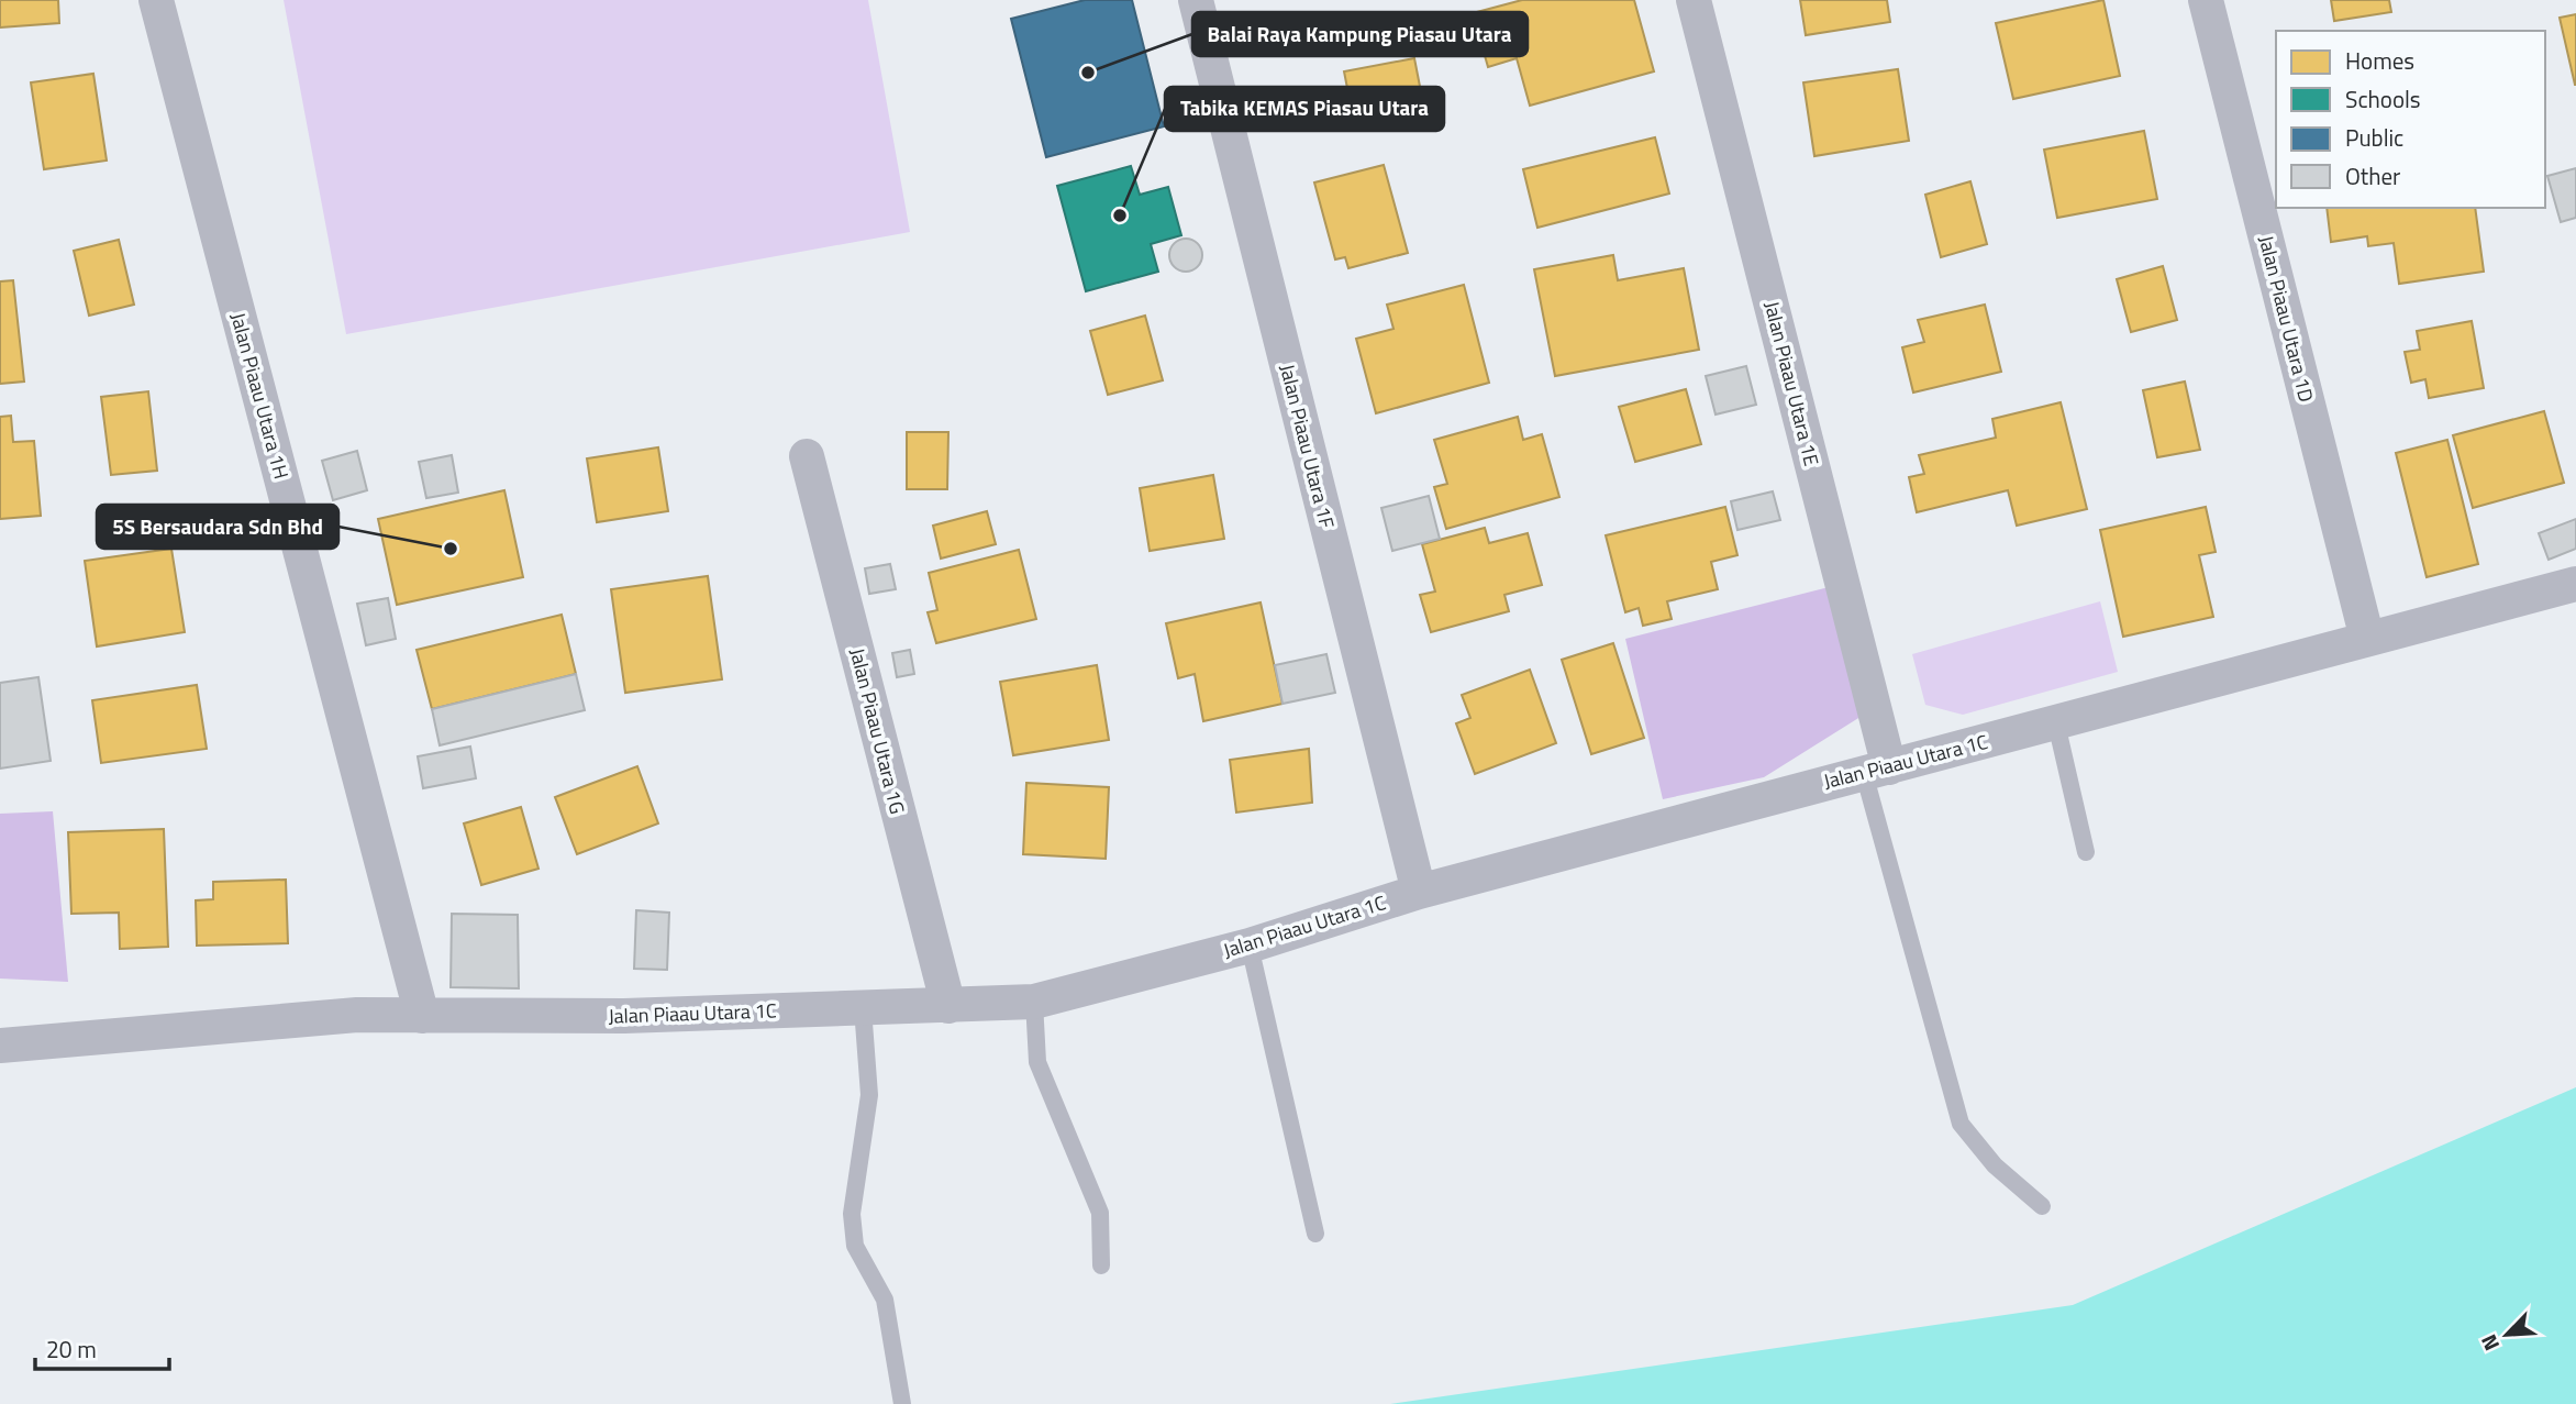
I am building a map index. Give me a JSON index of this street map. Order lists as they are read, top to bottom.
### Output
{
  "streets": {
    "street": [
      "Jalan Piaau Utara 1D",
      "Jalan Piaau Utara 1E",
      "Jalan Piaau Utara 1H",
      "Jalan Piaau Utara 1F",
      "Jalan Piaau Utara 1G",
      "Jalan Piaau Utara 1C"
    ]
  },
  "crossings": [
    ["Jalan Piaau Utara 1D", "Jalan Piaau Utara 1C"],
    ["Jalan Piaau Utara 1E", "Jalan Piaau Utara 1C"],
    ["Jalan Piaau Utara 1H", "Jalan Piaau Utara 1C"],
    ["Jalan Piaau Utara 1F", "Jalan Piaau Utara 1C"],
    ["Jalan Piaau Utara 1G", "Jalan Piaau Utara 1C"]
  ],
  "places": ["Balai Raya Kampung Piasau Utara", "Tabika KEMAS Piasau Utara", "5S Bersaudara Sdn Bhd"],
  "legend": [
    "Homes",
    "Schools",
    "Public",
    "Other"
  ],
  "scale_bar": "20 m",
  "north": "bottom left"
}
